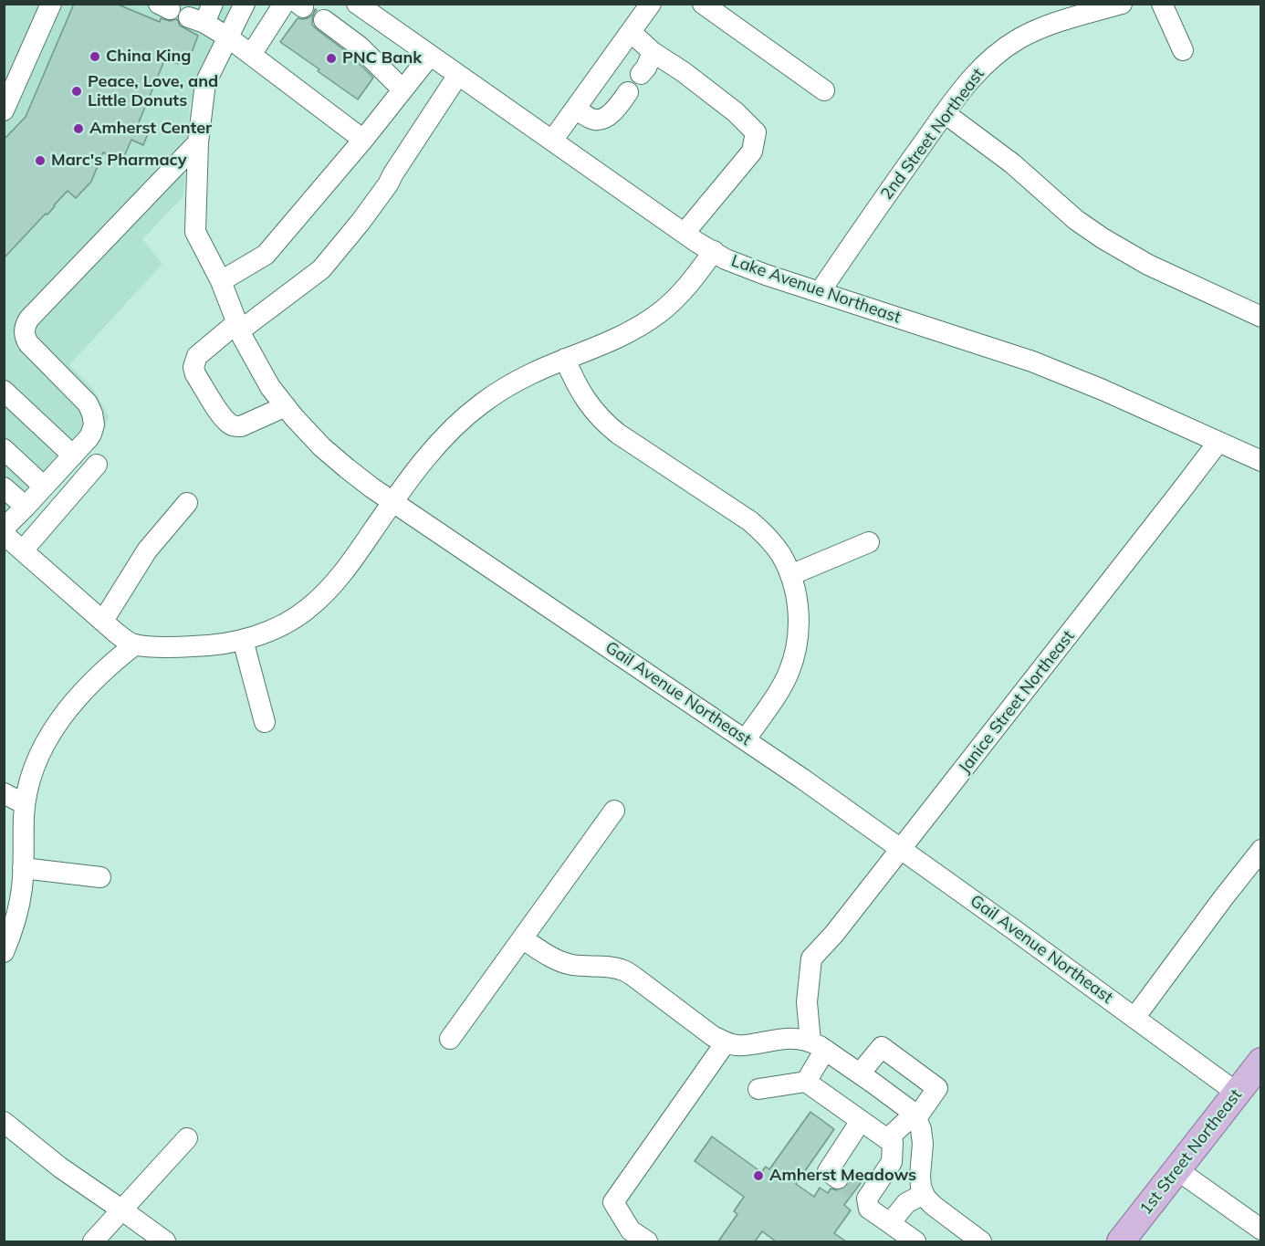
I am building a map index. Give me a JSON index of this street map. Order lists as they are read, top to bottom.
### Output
{
  "streets": {
    "main road": ["1st Street Northeast"],
    "street": [
      "2nd Street Northeast",
      "Lake Avenue Northeast",
      "Gail Avenue Northeast",
      "Janice Street Northeast"
    ]
  },
  "crossings": [
    ["2nd Street Northeast", "Lake Avenue Northeast"],
    ["Lake Avenue Northeast", "Janice Street Northeast"],
    ["Gail Avenue Northeast", "Janice Street Northeast"],
    ["Gail Avenue Northeast", "1st Street Northeast"]
  ],
  "places": [
    "China King",
    "PNC Bank",
    "Peace, Love, and Little Donuts",
    "Amherst Center",
    "Marc's Pharmacy",
    "Amherst Meadows"
  ]
}
